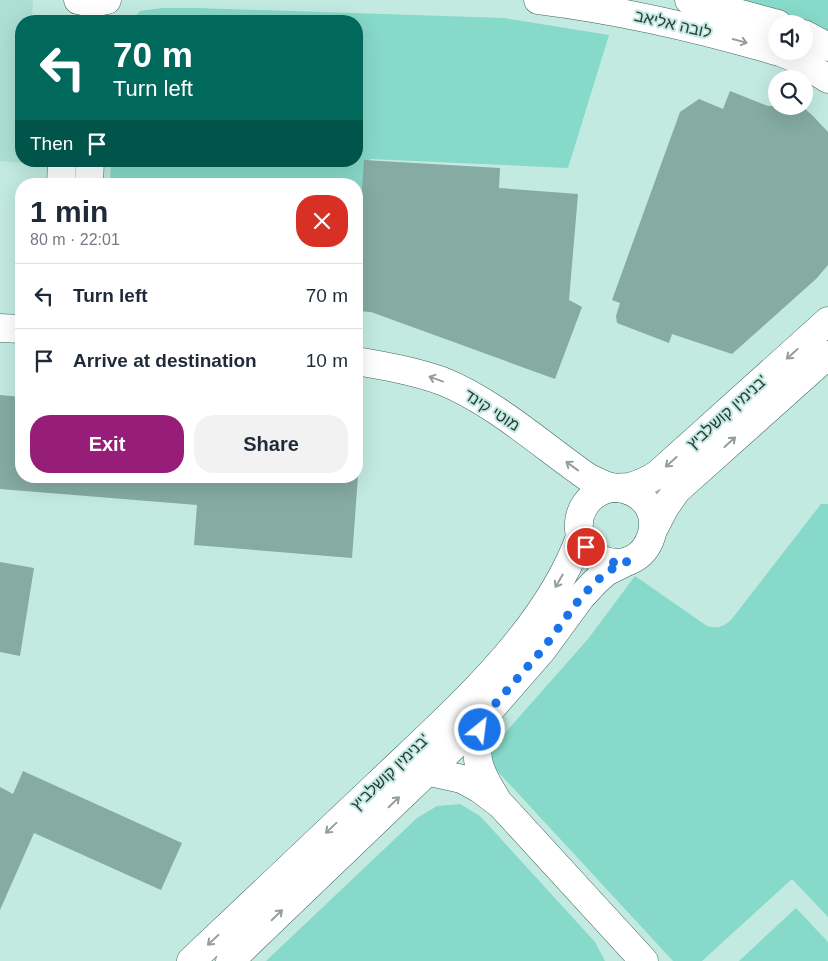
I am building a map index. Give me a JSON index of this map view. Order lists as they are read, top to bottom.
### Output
{
  "streets": {
    "street": ["לובה אליאב", "מוטי קינד", "בנימין קושלביץ'"]
  },
  "crossings": [
    ["מוטי קינד", "בנימין קושלביץ'"]
  ],
  "one_way": ["מוטי קינד"],
  "page": {
    "turn": ["70 m", "Turn left"],
    "then": "Then",
    "heading": ["1 min", "80 m · 22:01"],
    "list": [
      {
        "name": "Turn left",
        "value": "70 m"
      },
      {
        "name": "Arrive at destination",
        "value": "10 m"
      }
    ],
    "buttons": ["Exit", "Share"]
  }
}
